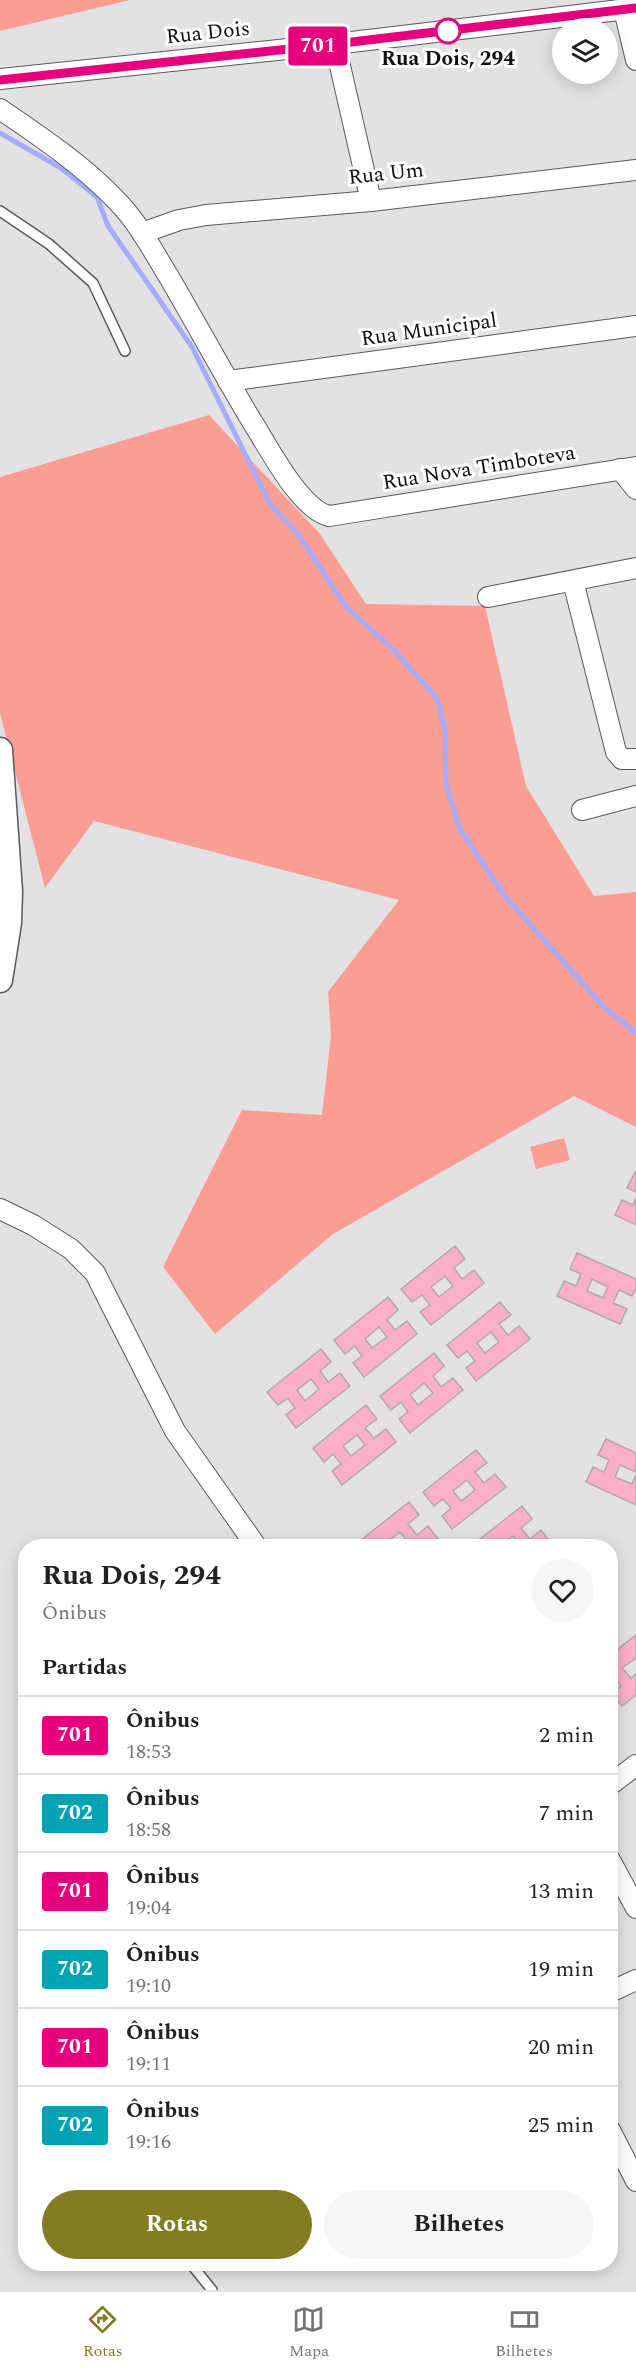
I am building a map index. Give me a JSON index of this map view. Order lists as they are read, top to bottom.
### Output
{
  "streets": {
    "street": [
      "Rua Dois",
      "Rua Um",
      "Rua Municipal",
      "Rua Nova Timboteva"
    ]
  },
  "crossings": [
    ["Rua Municipal", "Rua Nova Timboteva"]
  ],
  "places": ["Rua Dois, 294"],
  "lines": ["bus line 701"],
  "page": {
    "on_map": "701",
    "heading": [
      ["Rua Dois, 294", "Ônibus"],
      "Partidas"
    ],
    "list": [
      {
        "mark": "701",
        "name": "Ônibus",
        "note": "18:53",
        "value": "2 min"
      },
      {
        "mark": "702",
        "name": "Ônibus",
        "note": "18:58",
        "value": "7 min"
      },
      {
        "mark": "701",
        "name": "Ônibus",
        "note": "19:04",
        "value": "13 min"
      },
      {
        "mark": "702",
        "name": "Ônibus",
        "note": "19:10",
        "value": "19 min"
      },
      {
        "mark": "701",
        "name": "Ônibus",
        "note": "19:11",
        "value": "20 min"
      },
      {
        "mark": "702",
        "name": "Ônibus",
        "note": "19:16",
        "value": "25 min"
      }
    ],
    "buttons": ["Rotas", "Bilhetes"],
    "tabs": ["Rotas", "Mapa", "Bilhetes"]
  }
}
